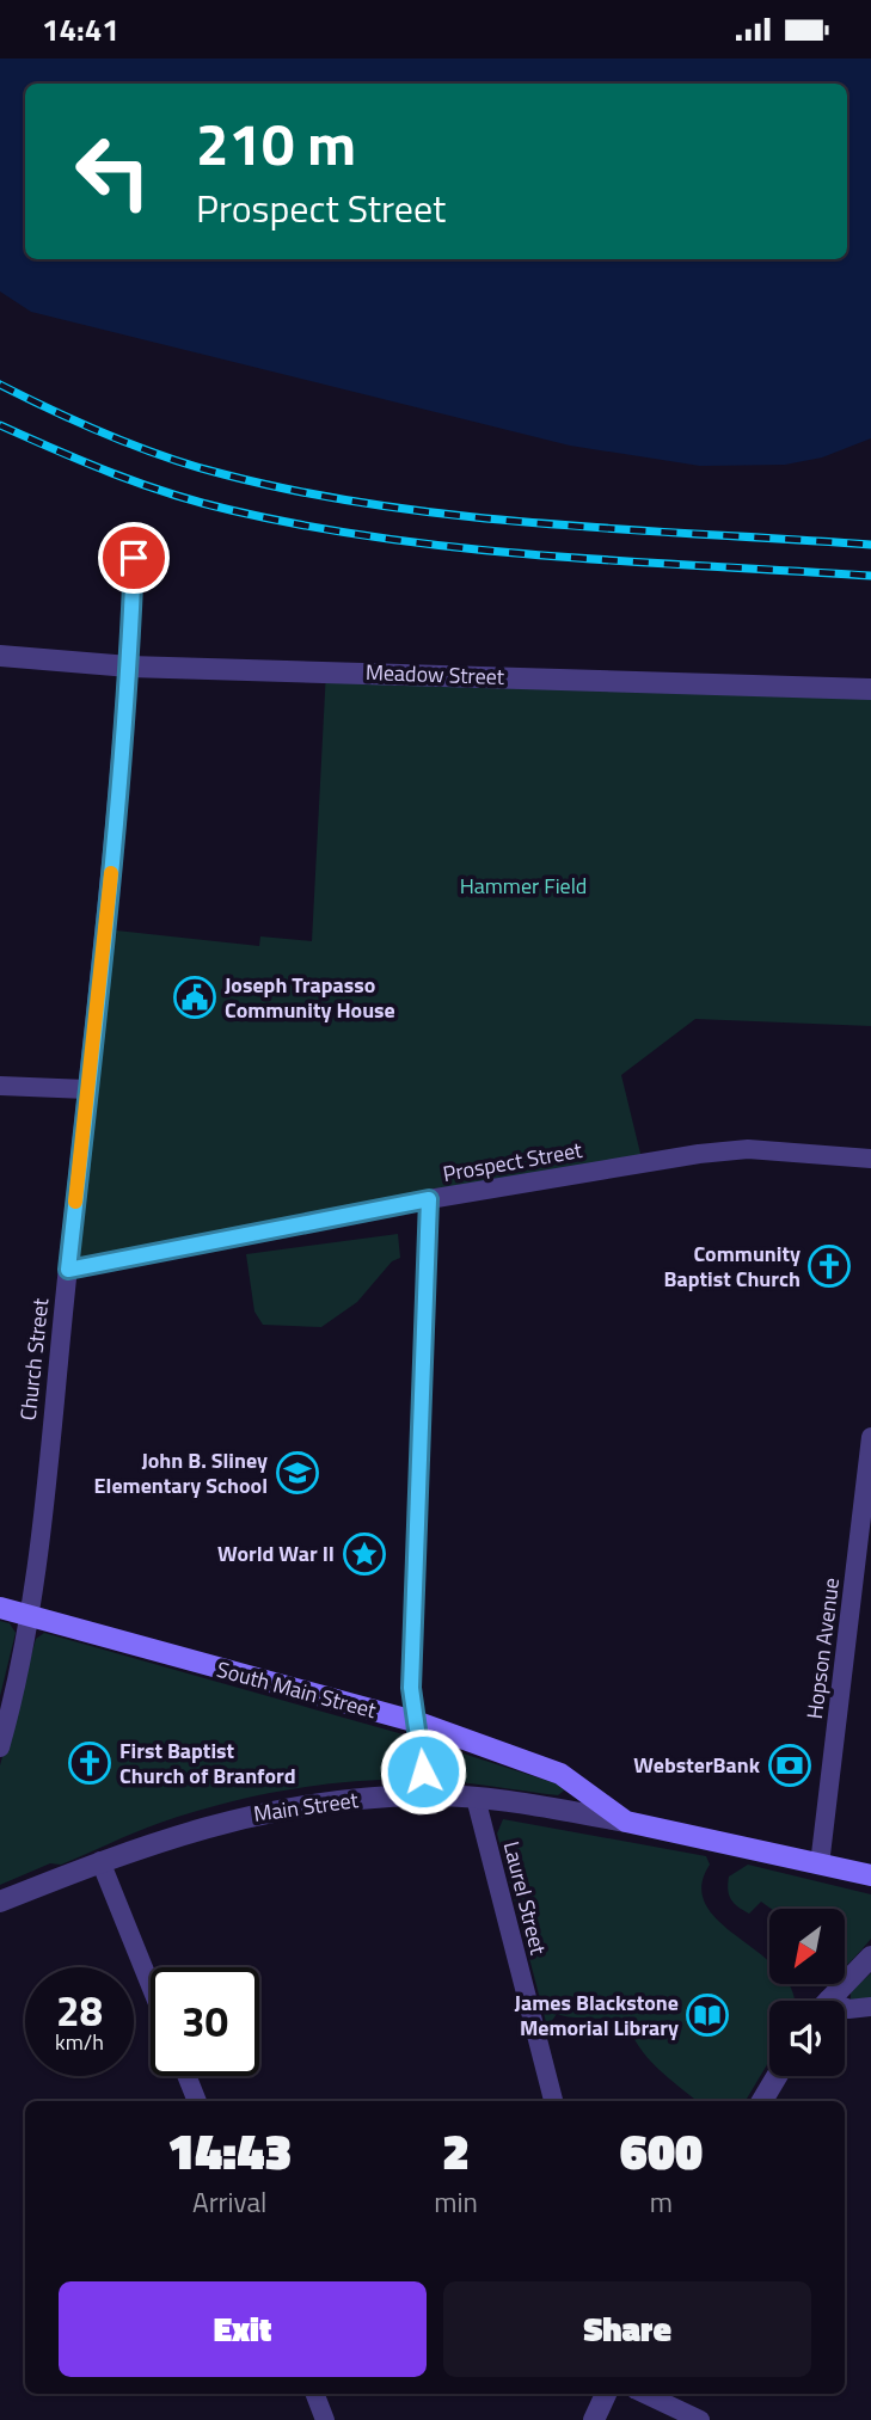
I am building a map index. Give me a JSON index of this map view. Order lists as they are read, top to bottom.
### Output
{
  "streets": {
    "main road": ["South Main Street", "Main Street"],
    "street": [
      "Meadow Street",
      "Prospect Street",
      "Church Street",
      "Hopson Avenue",
      "Laurel Street"
    ]
  },
  "crossings": [
    ["Meadow Street", "Church Street"],
    ["Prospect Street", "Church Street"],
    ["Church Street", "South Main Street"],
    ["Hopson Avenue", "Main Street"],
    ["South Main Street", "Main Street"],
    ["Main Street", "Laurel Street"]
  ],
  "parks": ["Hammer Field"],
  "places": {
    "public building": ["Joseph Trapasso Community House"],
    "church": ["Community Baptist Church", "First Baptist Church of Branford"],
    "school or university": ["John B. Sliney Elementary School"],
    "place": ["World War II"],
    "bank": ["WebsterBank"],
    "library": ["James Blackstone Memorial Library"]
  },
  "north": "bottom left",
  "page": {
    "status": "14:41",
    "turn": ["210 m", "Prospect Street"],
    "speed": "28 km/h",
    "limit": "30",
    "eta": [
      "14:43",
      "Arrival",
      "2",
      "min",
      "600",
      "m"
    ],
    "buttons": ["Exit", "Share"]
  }
}
